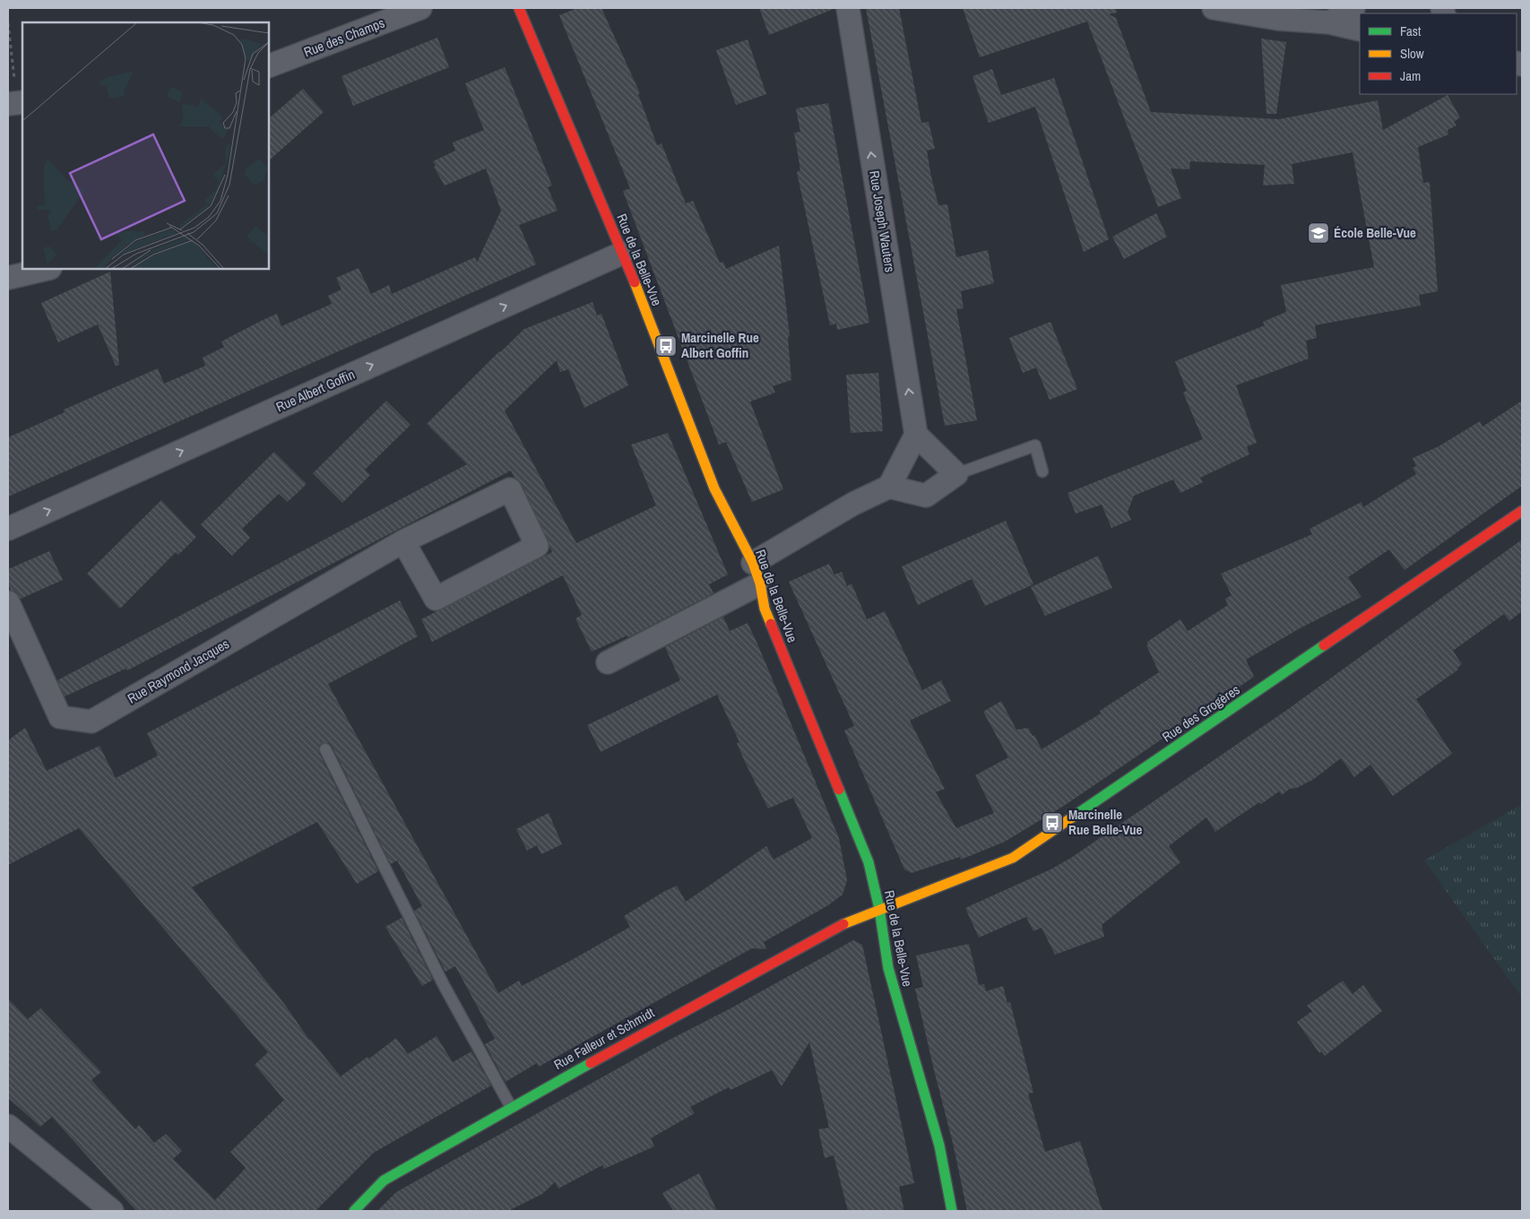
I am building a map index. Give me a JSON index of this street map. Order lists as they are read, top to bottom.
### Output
{
  "streets": {
    "street": [
      "Rue des Champs",
      "Rue Joseph Wauters",
      "Rue de la Belle-Vue",
      "Rue Albert Goffin",
      "Rue Raymond Jacques",
      "Rue des Grogères",
      "Rue Falleur et Schmidt"
    ]
  },
  "crossings": [
    ["Rue de la Belle-Vue", "Rue Albert Goffin"],
    ["Rue de la Belle-Vue", "Rue des Grogères"],
    ["Rue de la Belle-Vue", "Rue Falleur et Schmidt"],
    ["Rue des Grogères", "Rue Falleur et Schmidt"]
  ],
  "one_way": ["Rue Joseph Wauters", "Rue Albert Goffin"],
  "places": {
    "school or university": ["École Belle-Vue"],
    "bus stop": ["Marcinelle Rue Albert Goffin", "Marcinelle Rue Belle-Vue"]
  },
  "legend": ["Fast", "Slow", "Jam"]
}
